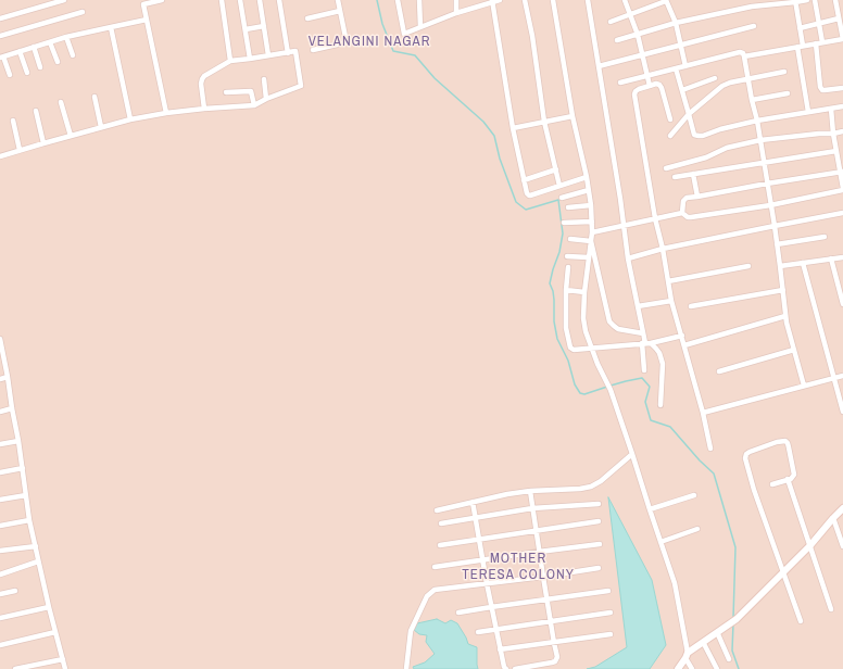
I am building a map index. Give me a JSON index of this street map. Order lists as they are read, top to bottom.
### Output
{
  "districts": ["VELANGINI NAGAR", "MOTHER TERESA COLONY"]
}
